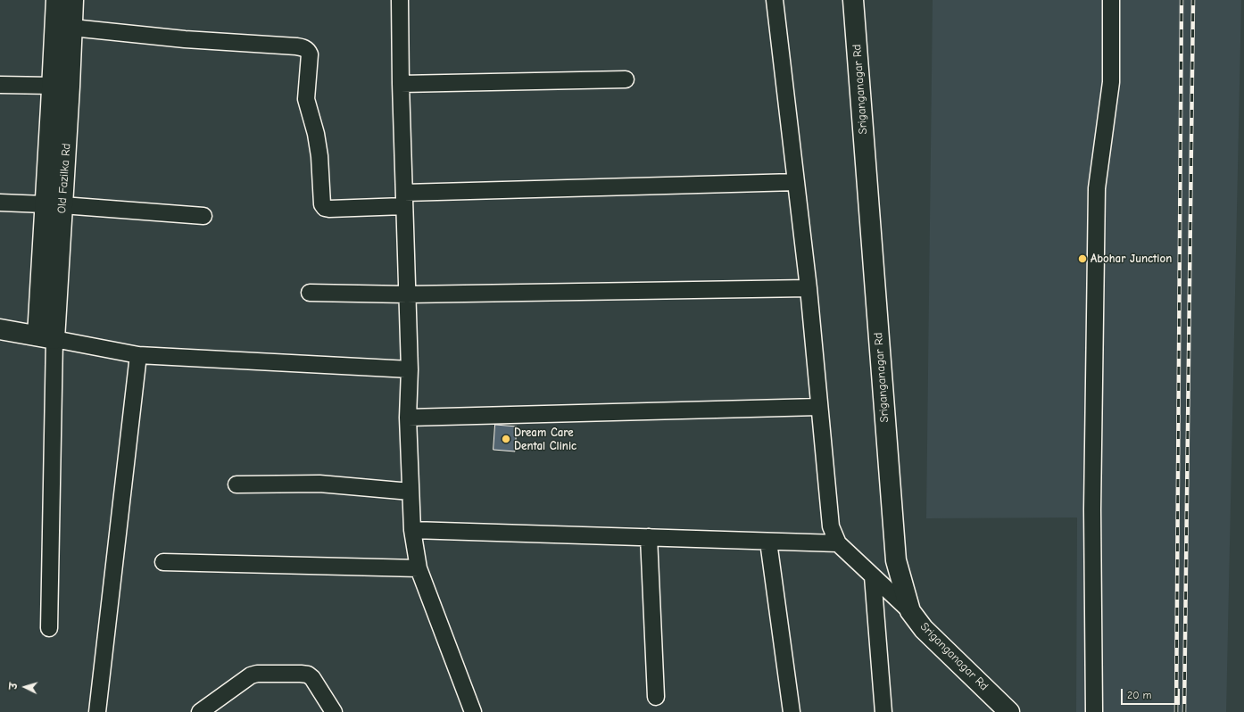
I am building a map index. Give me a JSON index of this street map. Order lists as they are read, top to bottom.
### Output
{
  "streets": {
    "main road": ["Sriganganagar Rd", "Old Fazilka Rd"]
  },
  "places": ["Abohar Junction", "Dream Care Dental Clinic"],
  "scale_bar": "20 m",
  "north": "left"
}
